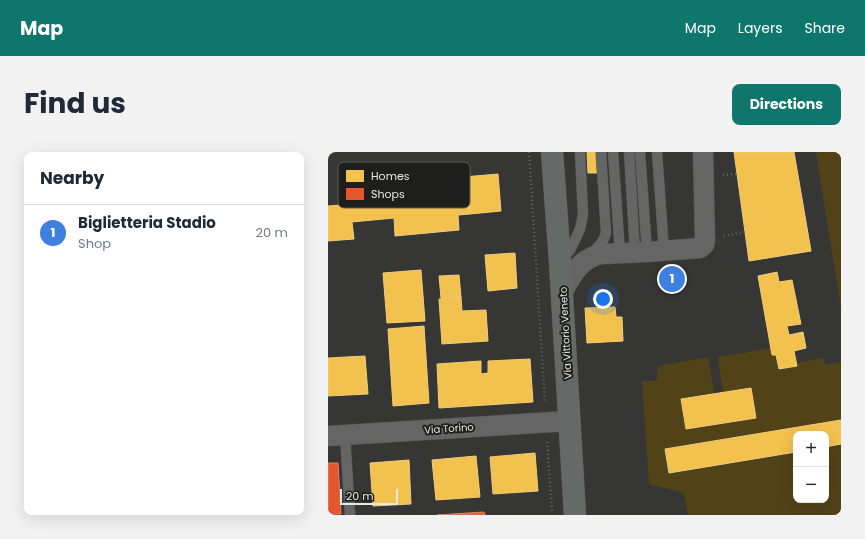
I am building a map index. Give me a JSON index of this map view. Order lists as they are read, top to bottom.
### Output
{
  "streets": {
    "main road": ["Via Vittorio Veneto"],
    "street": ["Via Torino"]
  },
  "crossings": [
    ["Via Vittorio Veneto", "Via Torino"]
  ],
  "legend": ["Homes", "Shops"],
  "scale_bar": "20 m",
  "page": {
    "header": "Map",
    "nav": ["Map", "Layers", "Share"],
    "title": "Find us",
    "buttons": "Directions",
    "heading": "Nearby",
    "list": [
      {
        "mark": "1",
        "name": "Biglietteria Stadio",
        "note": "Shop",
        "value": "20 m"
      }
    ],
    "pins": "1",
    "map_buttons": ["+", "−"],
    "scale": "20 m"
  }
}
